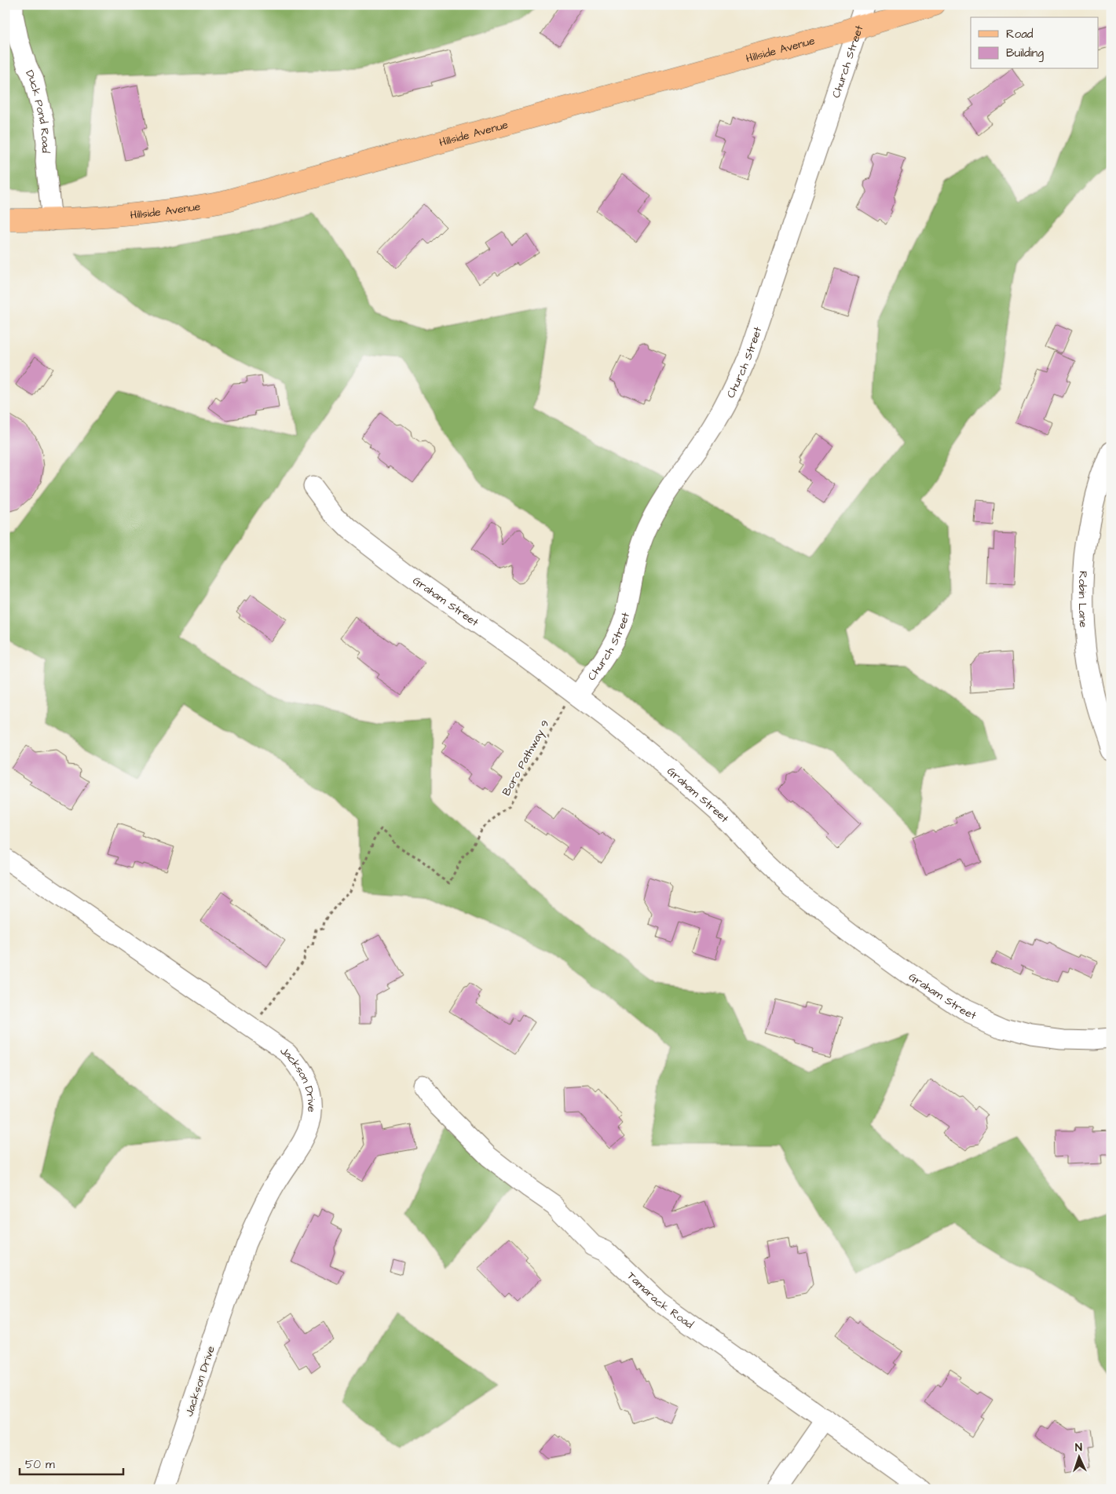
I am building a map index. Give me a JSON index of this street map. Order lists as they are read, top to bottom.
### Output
{
  "streets": {
    "main road": ["Hillside Avenue"],
    "street": [
      "Church Street",
      "Duck Pond Road",
      "Robin Lane",
      "Graham Street",
      "Jackson Drive",
      "Tamarack Road"
    ],
    "path": ["Boro Pathway 9"]
  },
  "crossings": [
    ["Hillside Avenue", "Church Street"],
    ["Hillside Avenue", "Duck Pond Road"],
    ["Church Street", "Graham Street"],
    ["Church Street", "Boro Pathway 9"],
    ["Graham Street", "Boro Pathway 9"],
    ["Boro Pathway 9", "Jackson Drive"]
  ],
  "legend": ["Road", "Building"],
  "scale_bar": "50 m",
  "north": "top"
}
